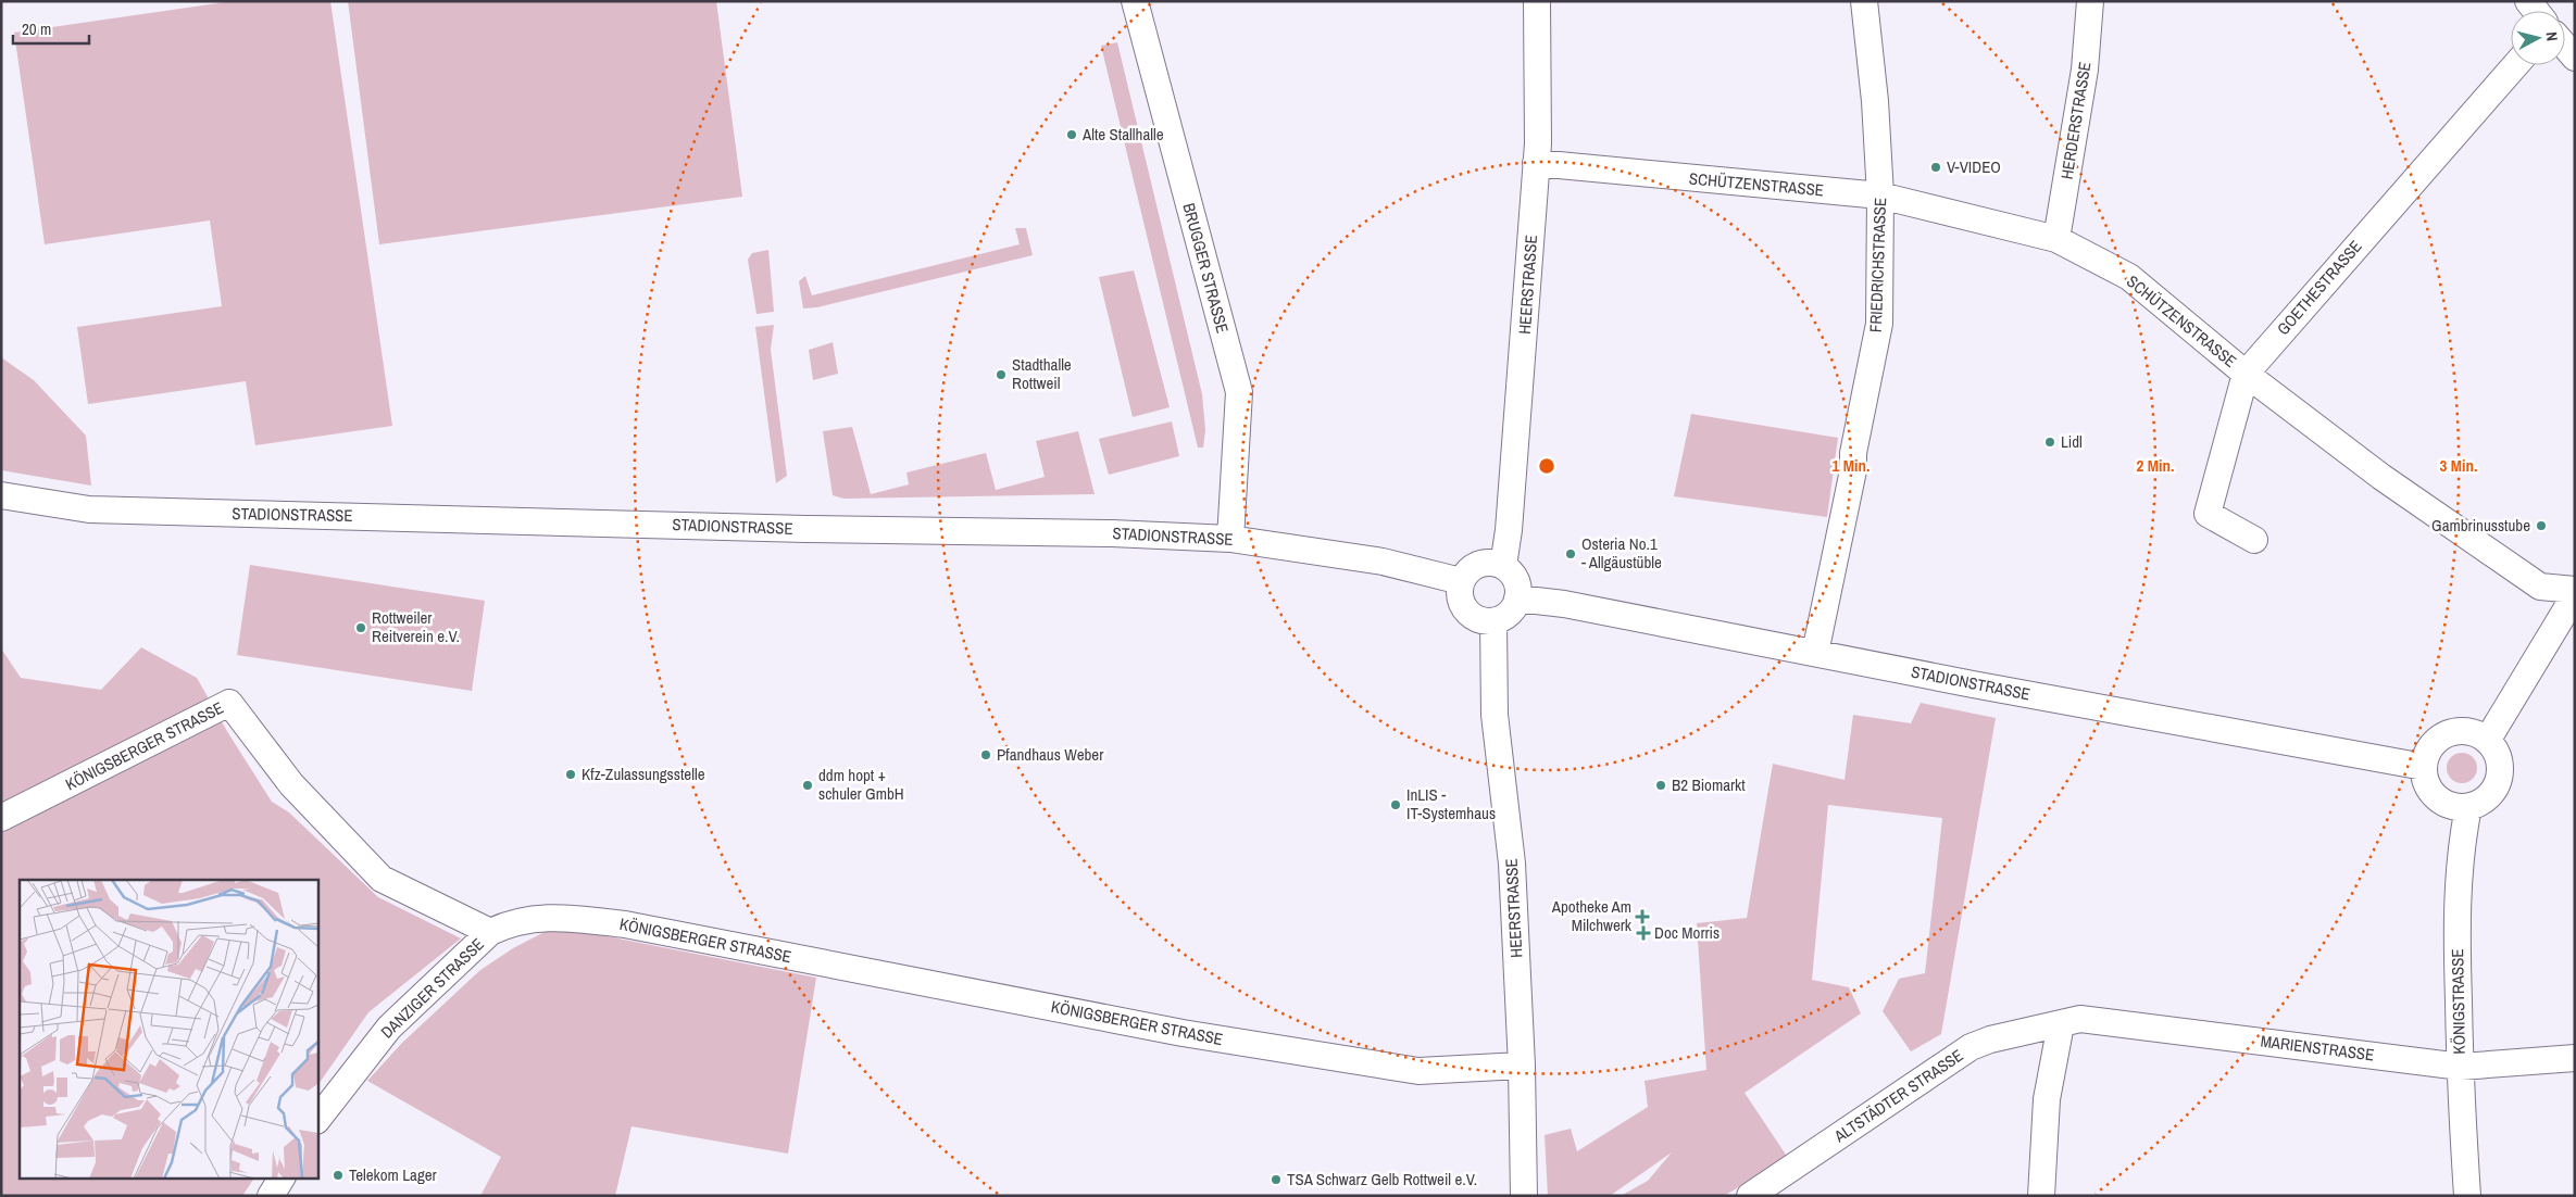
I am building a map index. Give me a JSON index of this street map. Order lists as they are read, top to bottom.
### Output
{
  "streets": {
    "street": [
      "HERDERSTRASSE",
      "SCHÜTZENSTRASSE",
      "FRIEDRICHSTRASSE",
      "BRUGGER STRASSE",
      "HEERSTRASSE",
      "GOETHESTRASSE",
      "STADIONSTRASSE",
      "KÖNIGSBERGER STRASSE",
      "DANZIGER STRASSE",
      "KÖNIGSTRASSE",
      "MARIENSTRASSE",
      "ALTSTÄDTER STRASSE"
    ]
  },
  "crossings": [
    ["HERDERSTRASSE", "SCHÜTZENSTRASSE"],
    ["SCHÜTZENSTRASSE", "FRIEDRICHSTRASSE"],
    ["SCHÜTZENSTRASSE", "HEERSTRASSE"],
    ["SCHÜTZENSTRASSE", "GOETHESTRASSE"],
    ["FRIEDRICHSTRASSE", "STADIONSTRASSE"],
    ["BRUGGER STRASSE", "STADIONSTRASSE"],
    ["HEERSTRASSE", "STADIONSTRASSE"],
    ["HEERSTRASSE", "KÖNIGSBERGER STRASSE"],
    ["STADIONSTRASSE", "KÖNIGSTRASSE"],
    ["KÖNIGSBERGER STRASSE", "DANZIGER STRASSE"],
    ["KÖNIGSTRASSE", "MARIENSTRASSE"],
    ["MARIENSTRASSE", "ALTSTÄDTER STRASSE"]
  ],
  "places": {
    "other": [
      "Alte Stallhalle",
      "V-VIDEO",
      "Stadthalle Rottweil",
      "Lidl",
      "Gambrinusstube",
      "Osteria No.1 - Allgäustüble",
      "Rottweiler Reitverein e.V.",
      "Pfandhaus Weber",
      "Kfz-Zulassungsstelle",
      "ddm hopt + schuler GmbH",
      "B2 Biomarkt",
      "InLIS - IT-Systemhaus",
      "Telekom Lager",
      "TSA Schwarz Gelb Rottweil e.V."
    ],
    "health": ["Apotheke Am Milchwerk", "Doc Morris"]
  },
  "scale_bar": "20 m",
  "north": "right",
  "rings": ["1 Min.", "2 Min.", "3 Min."]
}
